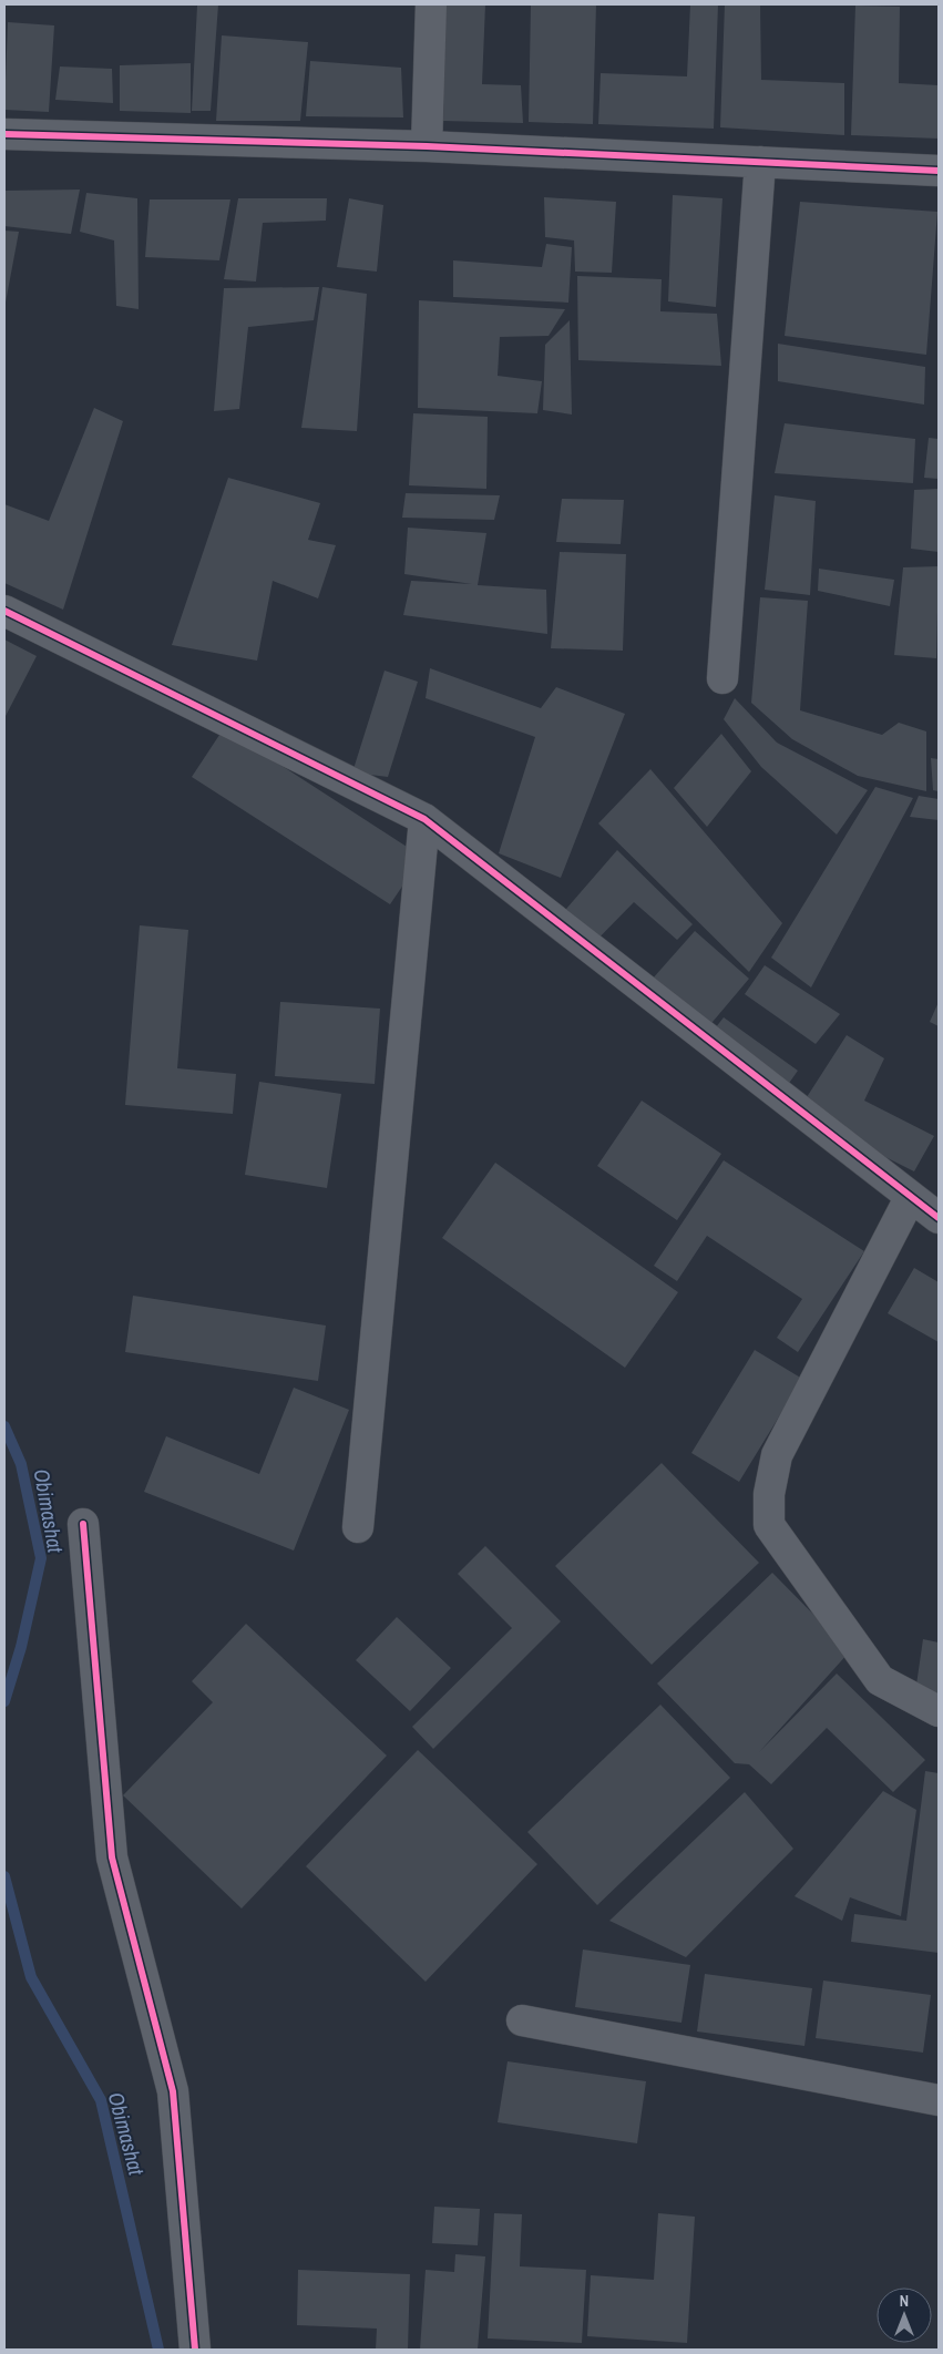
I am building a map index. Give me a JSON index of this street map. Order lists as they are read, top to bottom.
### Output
{
  "water": ["Obimashat"],
  "north": "top"
}
